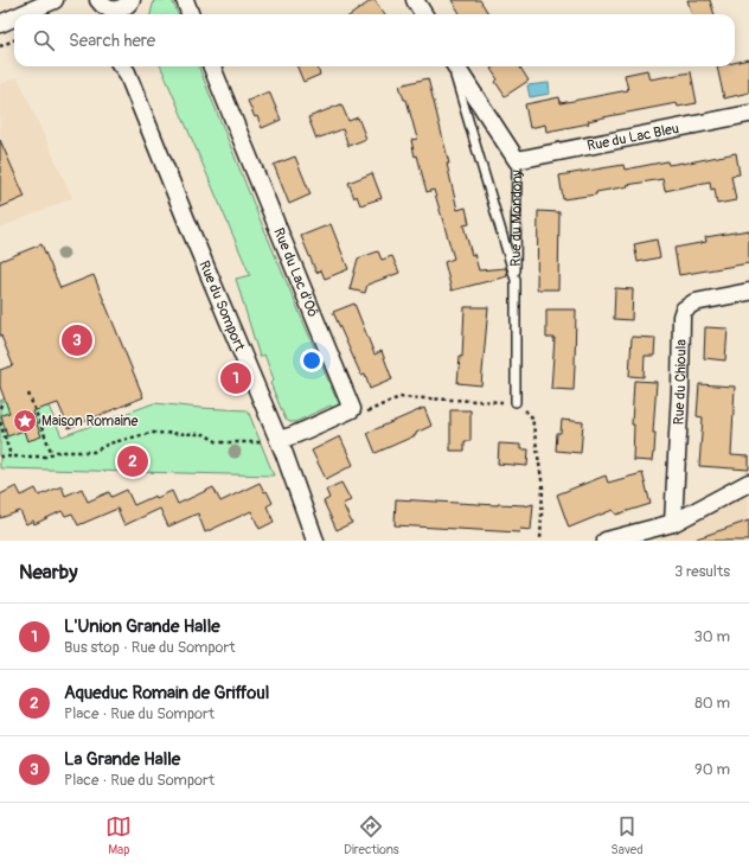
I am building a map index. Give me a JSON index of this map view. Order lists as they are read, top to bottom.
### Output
{
  "streets": {
    "street": [
      "Rue du Lac Bleu",
      "Rue du Mondony",
      "Rue du Lac d'Oô",
      "Rue du Somport",
      "Rue du Chioula"
    ]
  },
  "crossings": [
    ["Rue du Lac Bleu", "Rue du Mondony"]
  ],
  "places": {
    "place": ["Maison Romaine"]
  },
  "page": {
    "search": "Search here",
    "pins": ["3", "1", "2"],
    "heading": ["Nearby", "3 results"],
    "list": [
      {
        "mark": "1",
        "name": "L'Union Grande Halle",
        "note": "Bus stop · Rue du Somport",
        "value": "30 m"
      },
      {
        "mark": "2",
        "name": "Aqueduc Romain de Griffoul",
        "note": "Place · Rue du Somport",
        "value": "80 m"
      },
      {
        "mark": "3",
        "name": "La Grande Halle",
        "note": "Place · Rue du Somport",
        "value": "90 m"
      }
    ],
    "nav": ["Map", "Directions", "Saved"]
  }
}
